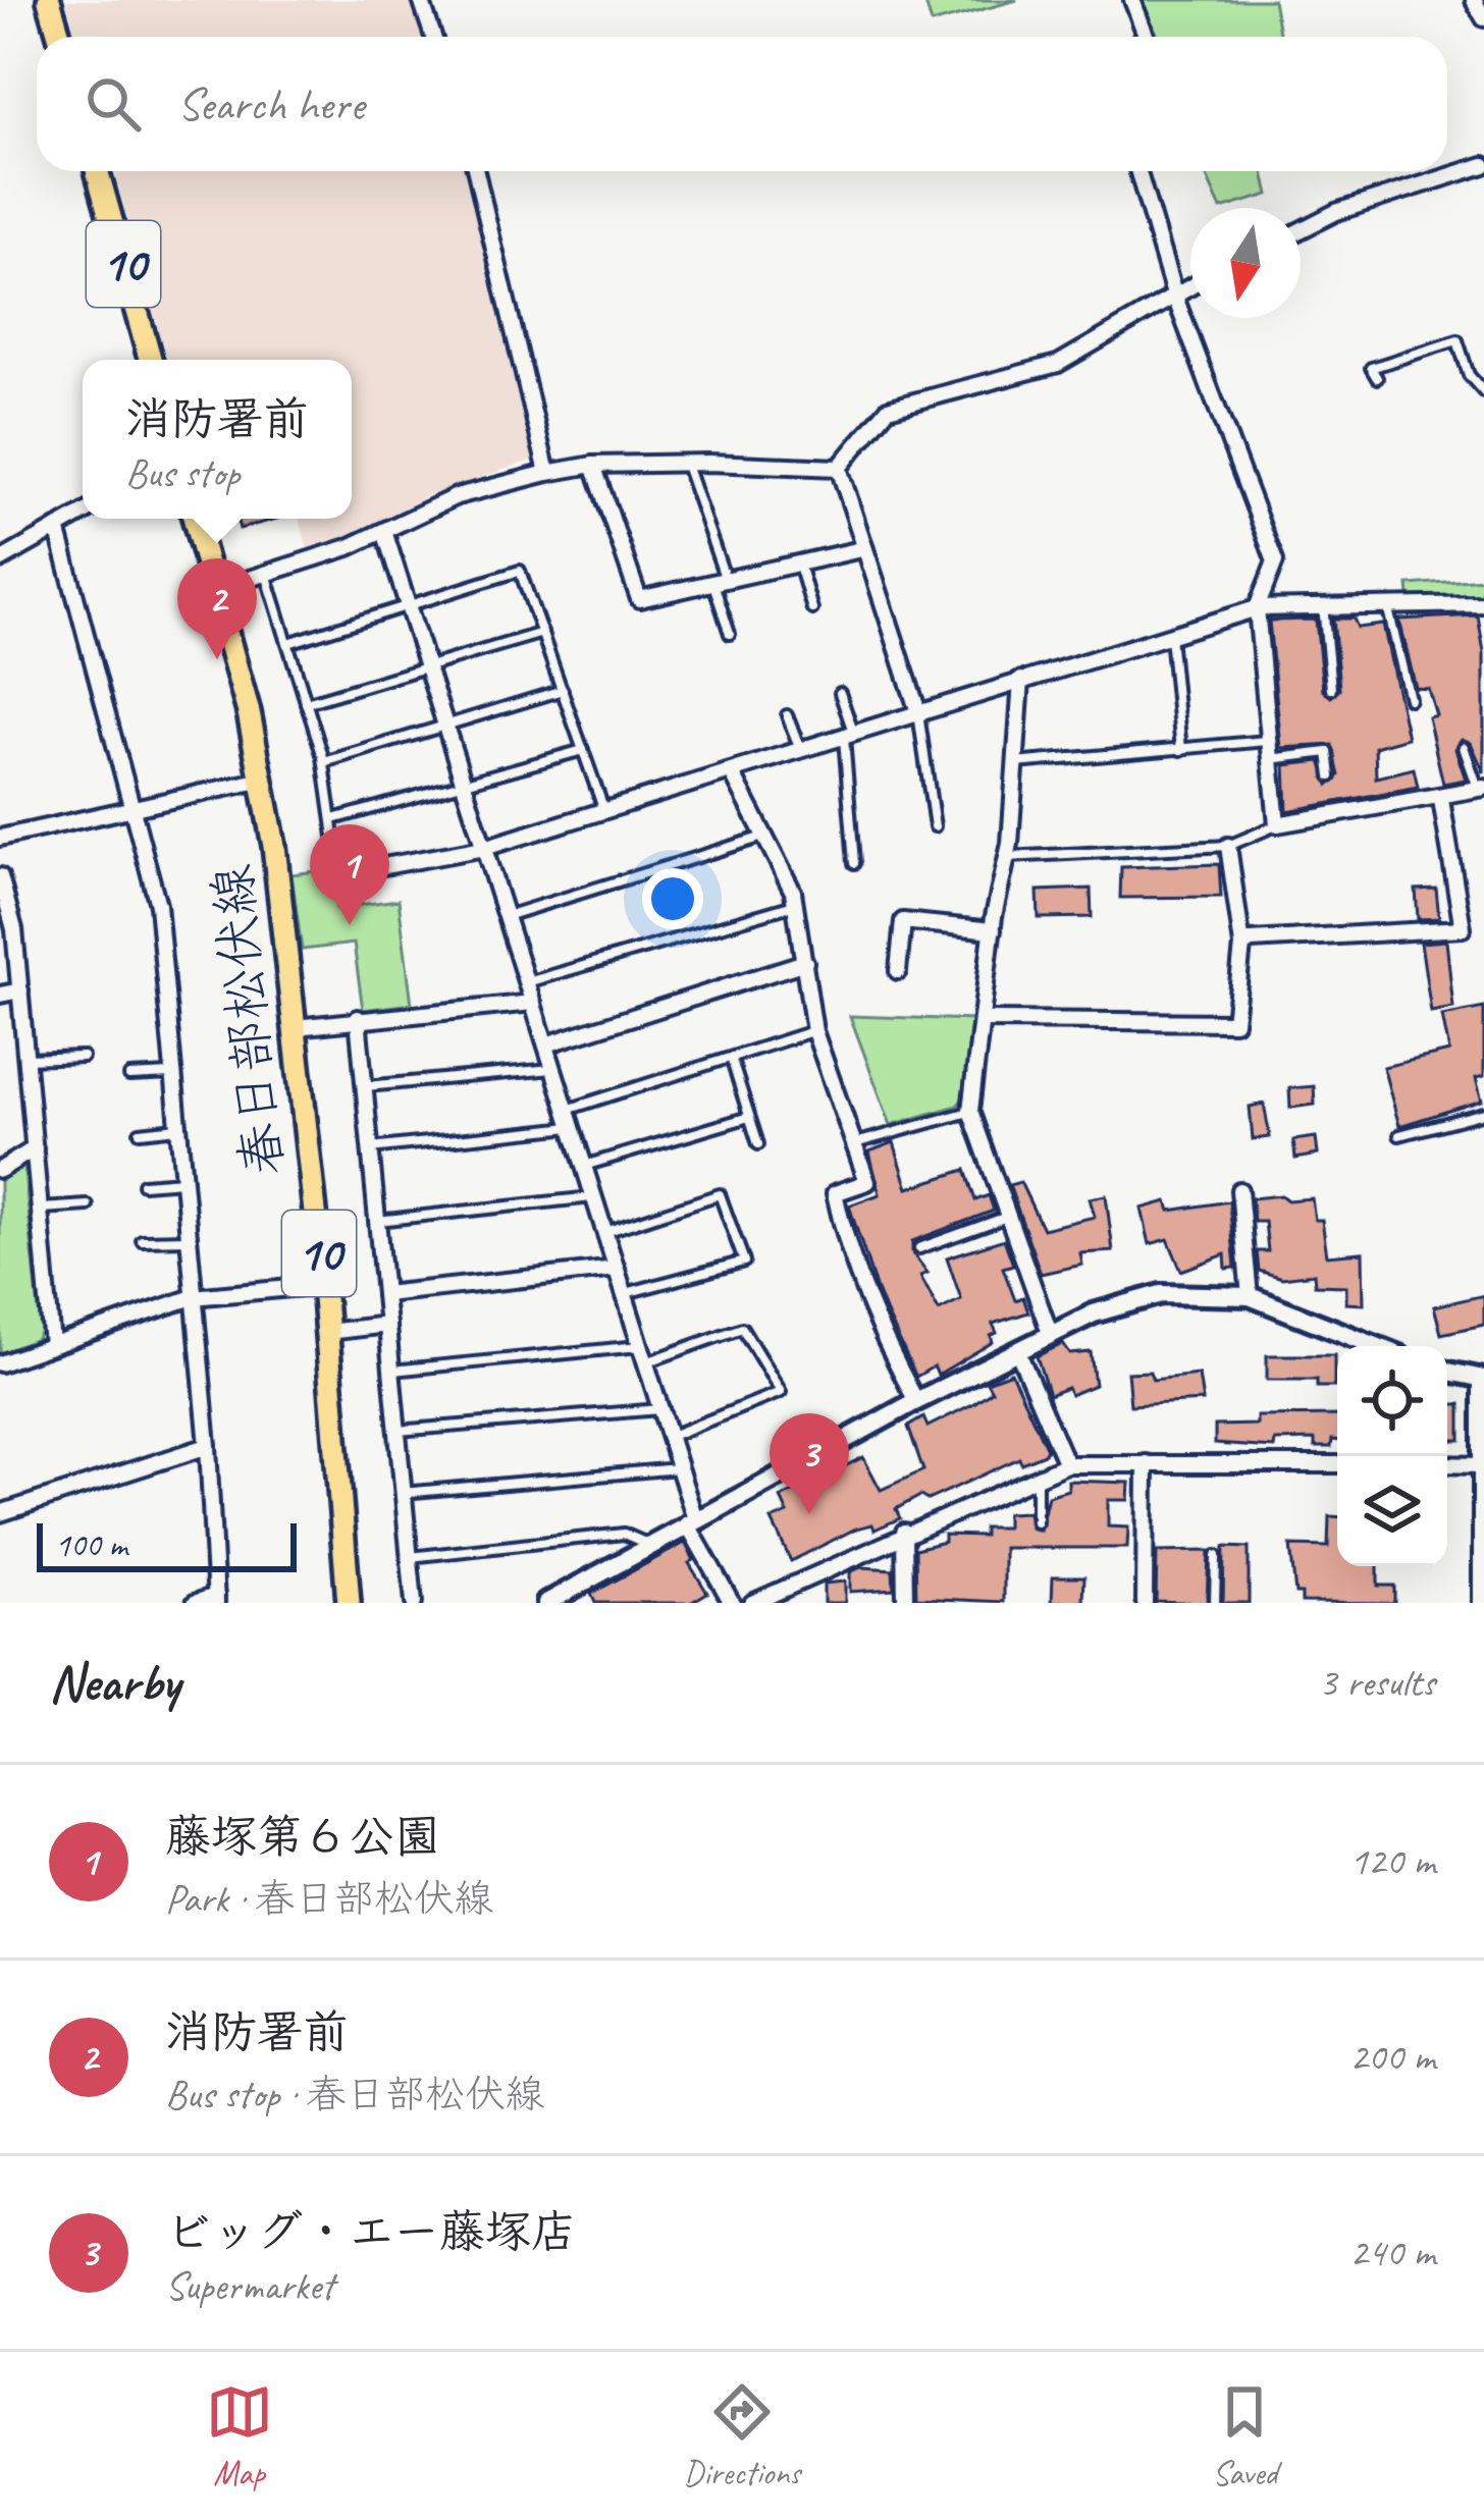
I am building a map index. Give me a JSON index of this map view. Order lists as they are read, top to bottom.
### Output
{
  "streets": {
    "main road": ["10", "春日部松伏線"]
  },
  "scale_bar": "100 m",
  "north": "bottom",
  "page": {
    "search": "Search here",
    "popup": ["消防署前", "Bus stop"],
    "pins": ["2", "1", "3"],
    "scale": "100 m",
    "heading": ["Nearby", "3 results"],
    "list": [
      {
        "mark": "1",
        "name": "藤塚第６公園",
        "note": "Park · 春日部松伏線",
        "value": "120 m"
      },
      {
        "mark": "2",
        "name": "消防署前",
        "note": "Bus stop · 春日部松伏線",
        "value": "200 m"
      },
      {
        "mark": "3",
        "name": "ビッグ・エー藤塚店",
        "note": "Supermarket",
        "value": "240 m"
      }
    ],
    "nav": ["Map", "Directions", "Saved"]
  }
}
